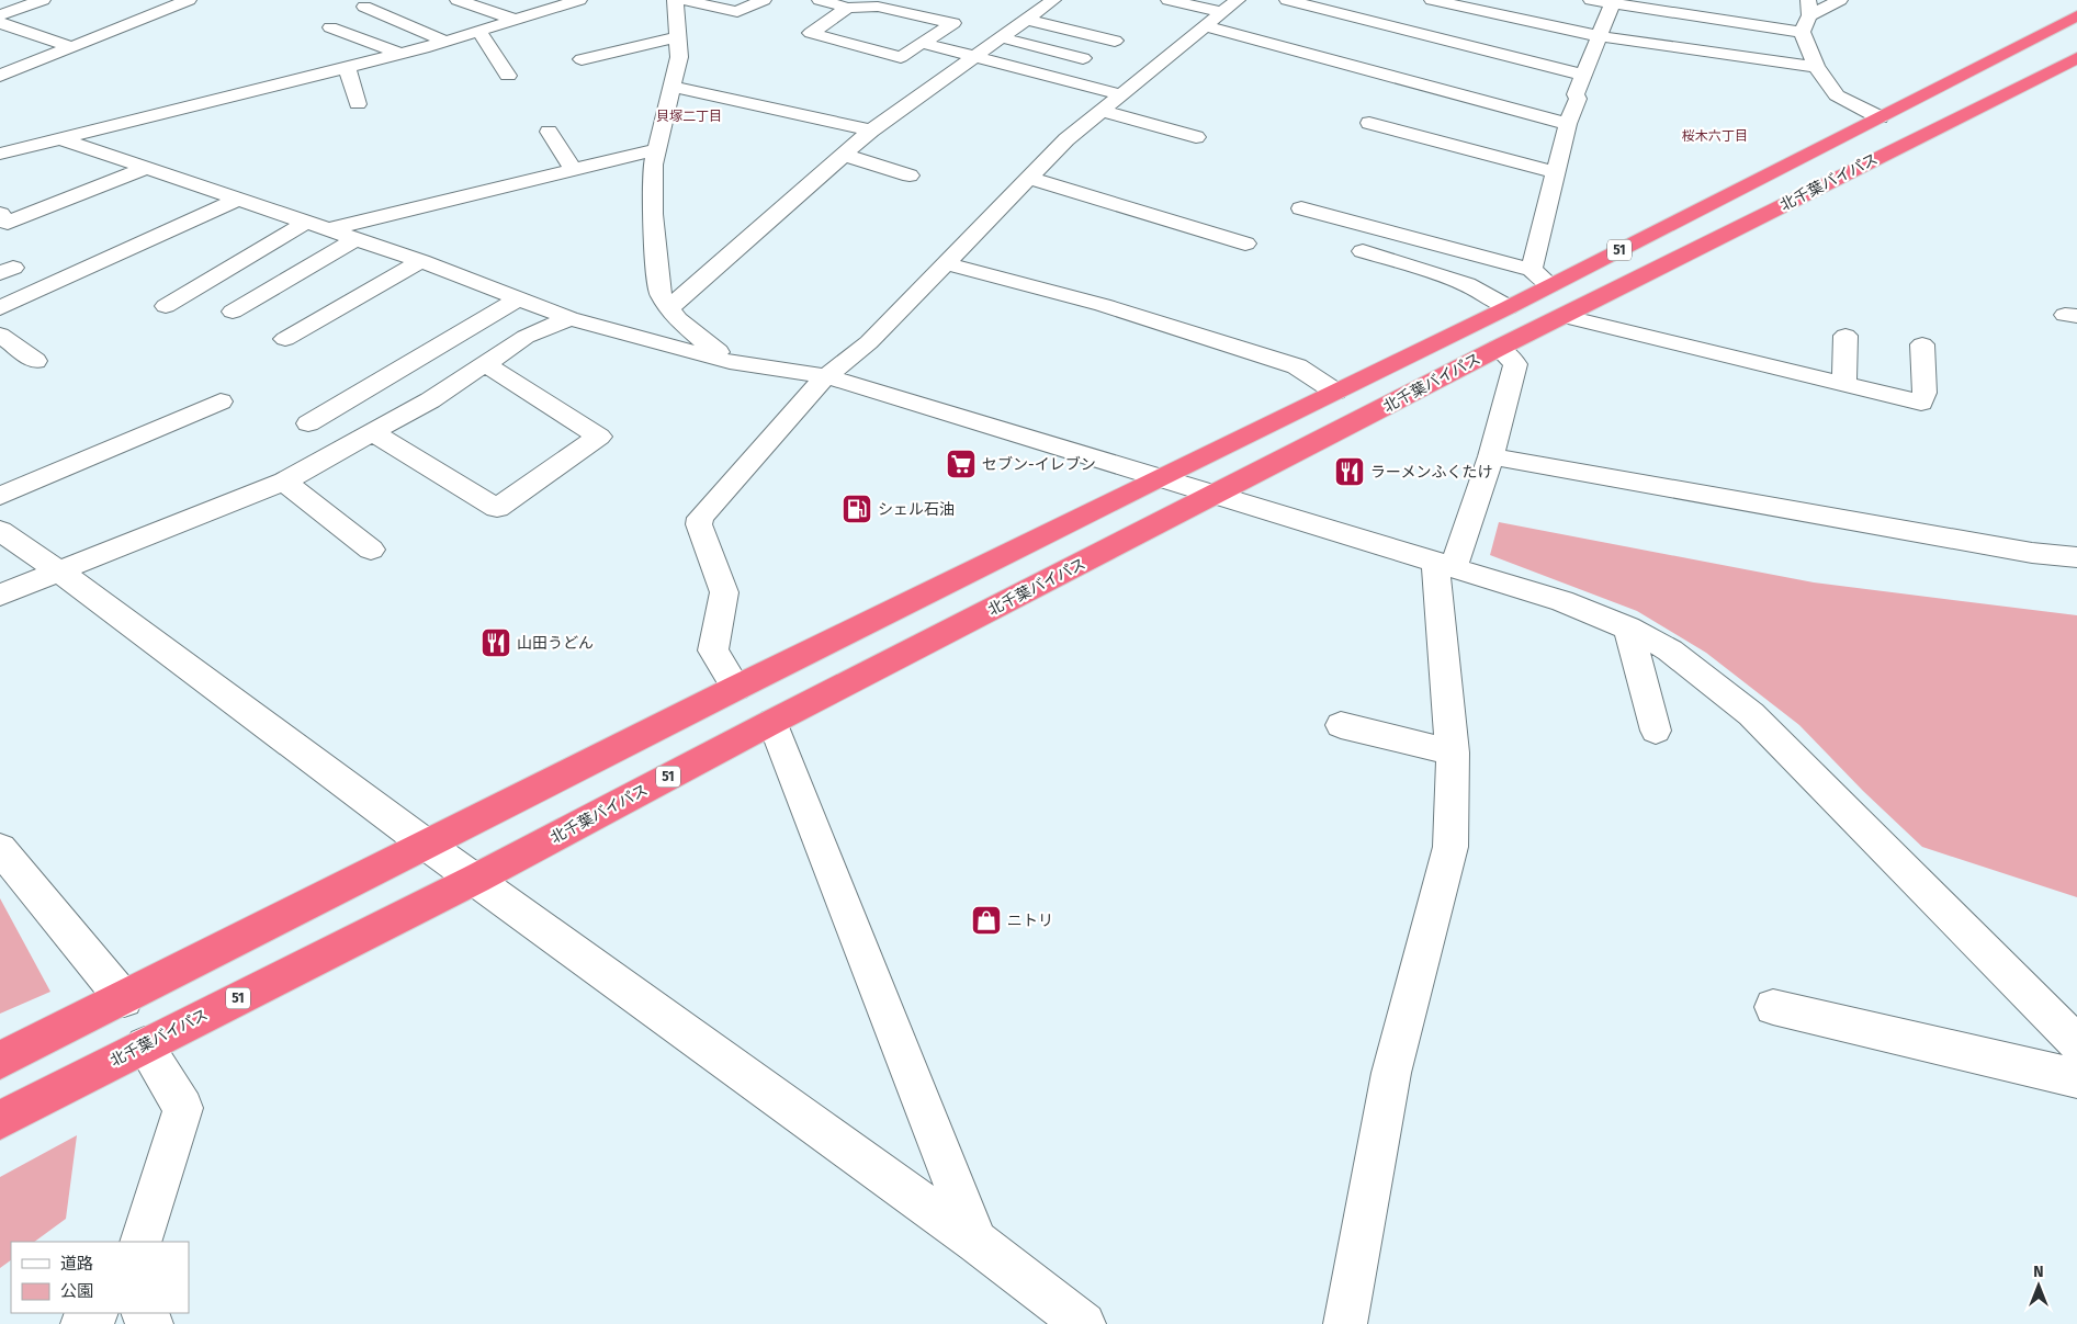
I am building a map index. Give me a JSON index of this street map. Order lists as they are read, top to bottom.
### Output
{
  "streets": {
    "highway": ["北千葉バイパス", "51"]
  },
  "districts": ["貝塚二丁目", "桜木六丁目"],
  "places": {
    "supermarket": ["セブン-イレブン"],
    "restaurant": ["ラーメンふくたけ", "山田うどん"],
    "fuel station": ["シェル石油"],
    "shop": ["ニトリ"]
  },
  "legend": ["道路", "公園"],
  "north": "top"
}
